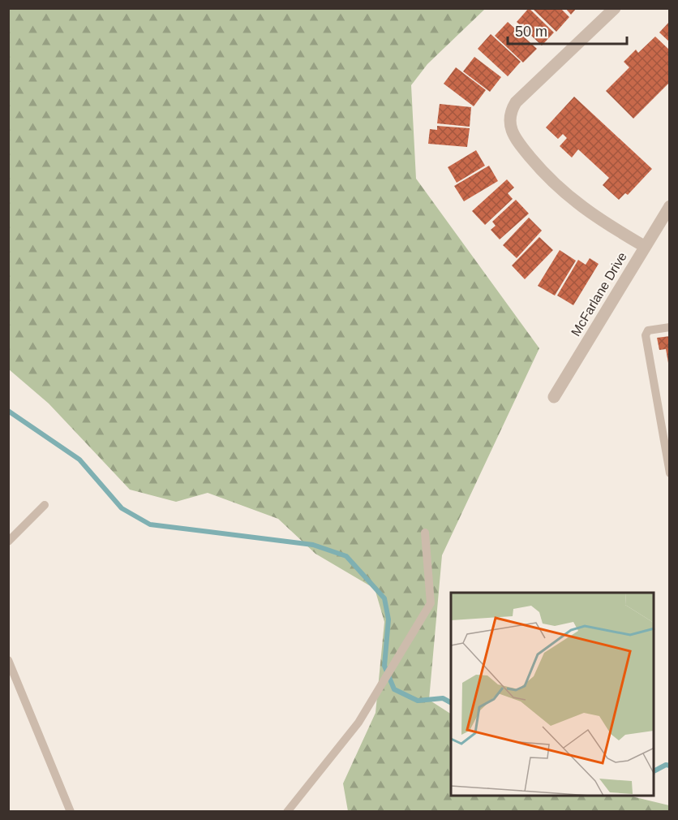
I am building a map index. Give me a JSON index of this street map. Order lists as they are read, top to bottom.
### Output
{
  "streets": {
    "street": ["McFarlane Drive"]
  },
  "scale_bar": "50 m"
}
